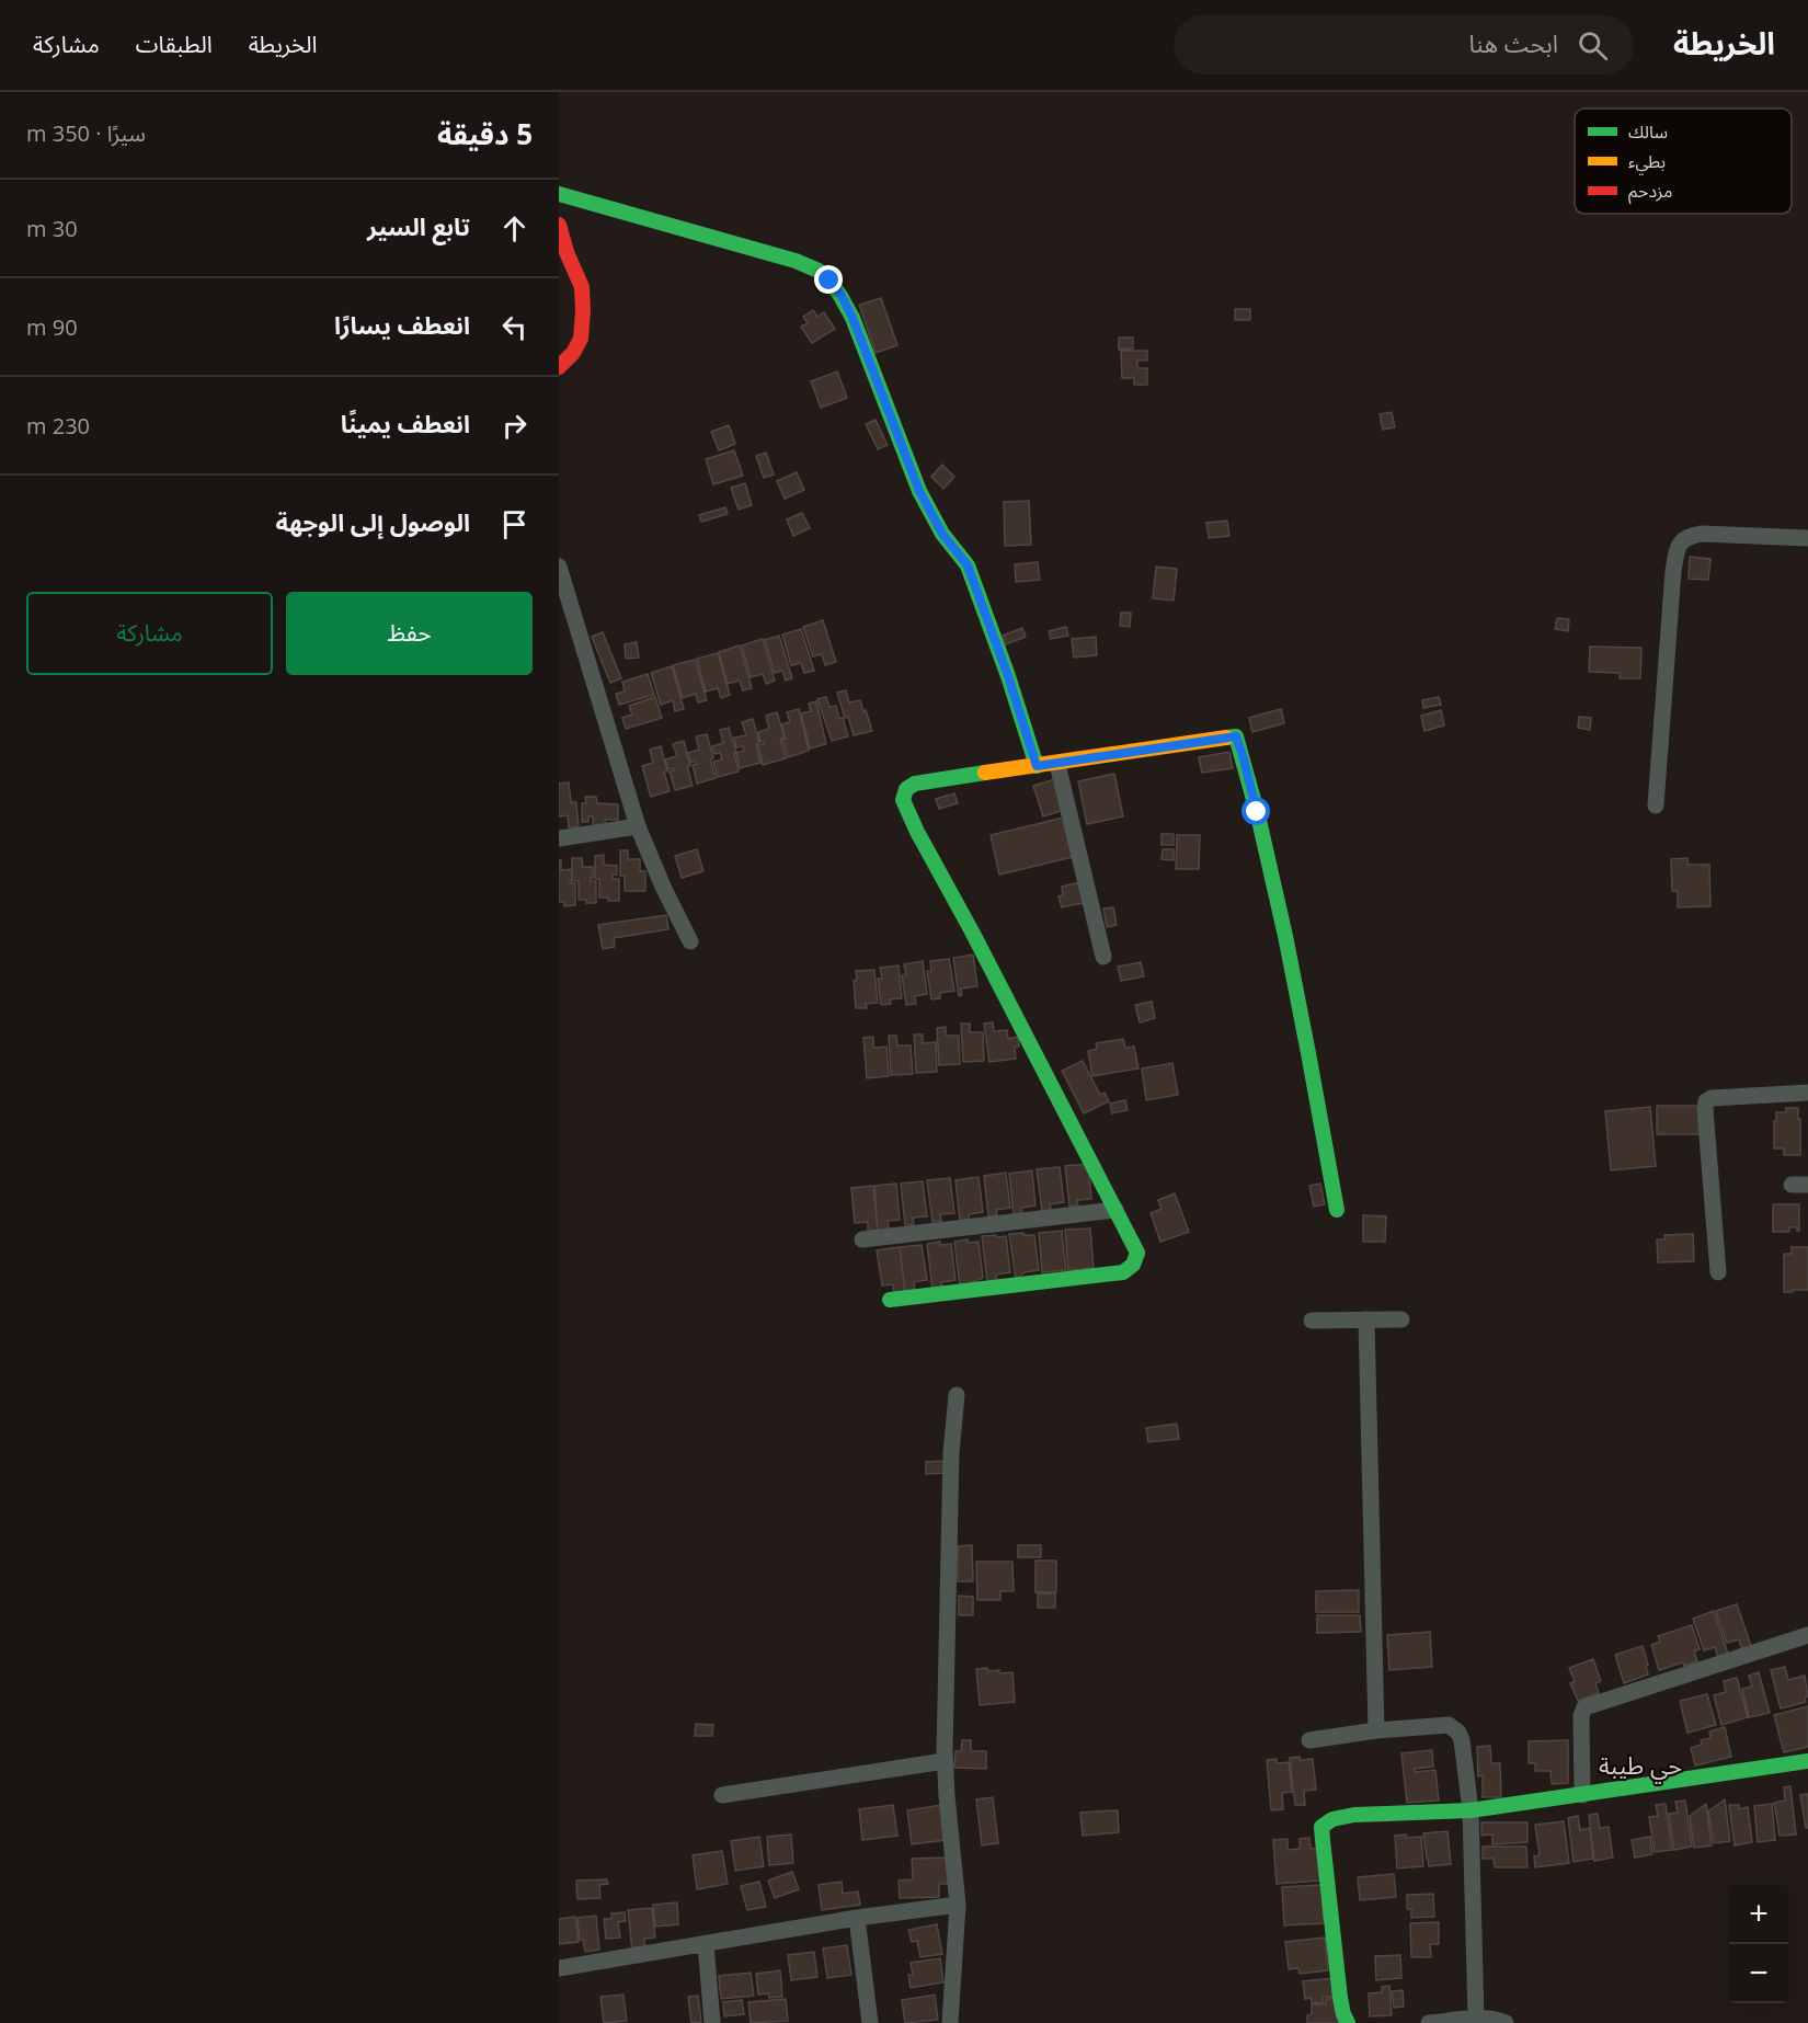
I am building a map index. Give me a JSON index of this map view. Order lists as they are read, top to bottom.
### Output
{
  "districts": ["حي طيبة"],
  "legend": ["سالك", "بطيء", "مزدحم"],
  "page": {
    "header": "الخريطة",
    "search": "ابحث هنا",
    "nav": ["الخريطة", "الطبقات", "مشاركة"],
    "heading": ["5 دقيقة", "سيرًا · 350 m"],
    "list": [
      ["تابع السير", "30 m"],
      ["انعطف يسارًا", "90 m"],
      ["انعطف يمينًا", "230 m"],
      "الوصول إلى الوجهة"
    ],
    "buttons": ["حفظ", "مشاركة"],
    "map_buttons": ["+", "−"]
  }
}
